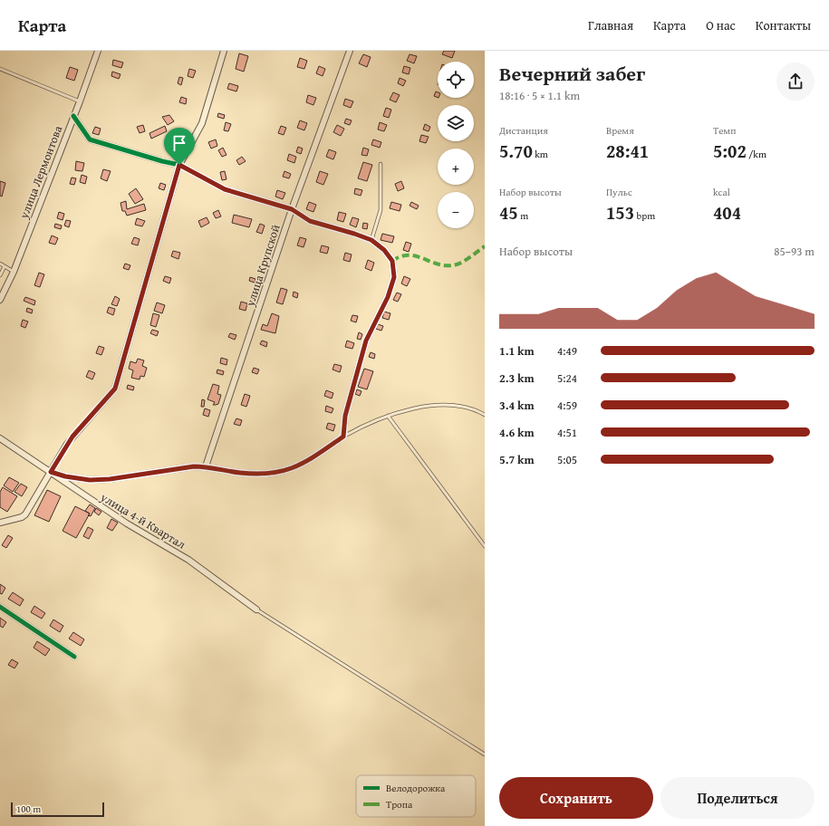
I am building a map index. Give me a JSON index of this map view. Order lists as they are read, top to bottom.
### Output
{
  "streets": {
    "street": ["улица Лермонтова", "улица Крупской", "улица 4-й Квартал"]
  },
  "legend": ["Велодорожка", "Тропа"],
  "scale_bar": "100 m",
  "page": {
    "header": "Карта",
    "nav": [
      "Главная",
      "Карта",
      "О нас",
      "Контакты"
    ],
    "heading": ["Вечерний забег", "18:16 · 5 × 1.1 km"],
    "map_buttons": ["+", "−"],
    "stats": [
      ["Дистанция", "5.70 km"],
      ["Время", "28:41"],
      ["Темп", "5:02 /km"],
      ["Набор высоты", "45 m"],
      ["Пульс", "153 bpm"],
      ["kcal", "404"]
    ],
    "chart": ["Набор высоты", "85–93 m"],
    "list": [
      {
        "name": "1.1 km",
        "note": "4:49"
      },
      {
        "name": "2.3 km",
        "note": "5:24"
      },
      {
        "name": "3.4 km",
        "note": "4:59"
      },
      {
        "name": "4.6 km",
        "note": "4:51"
      },
      {
        "name": "5.7 km",
        "note": "5:05"
      }
    ],
    "buttons": ["Сохранить", "Поделиться"],
    "scale": "100 m"
  }
}
